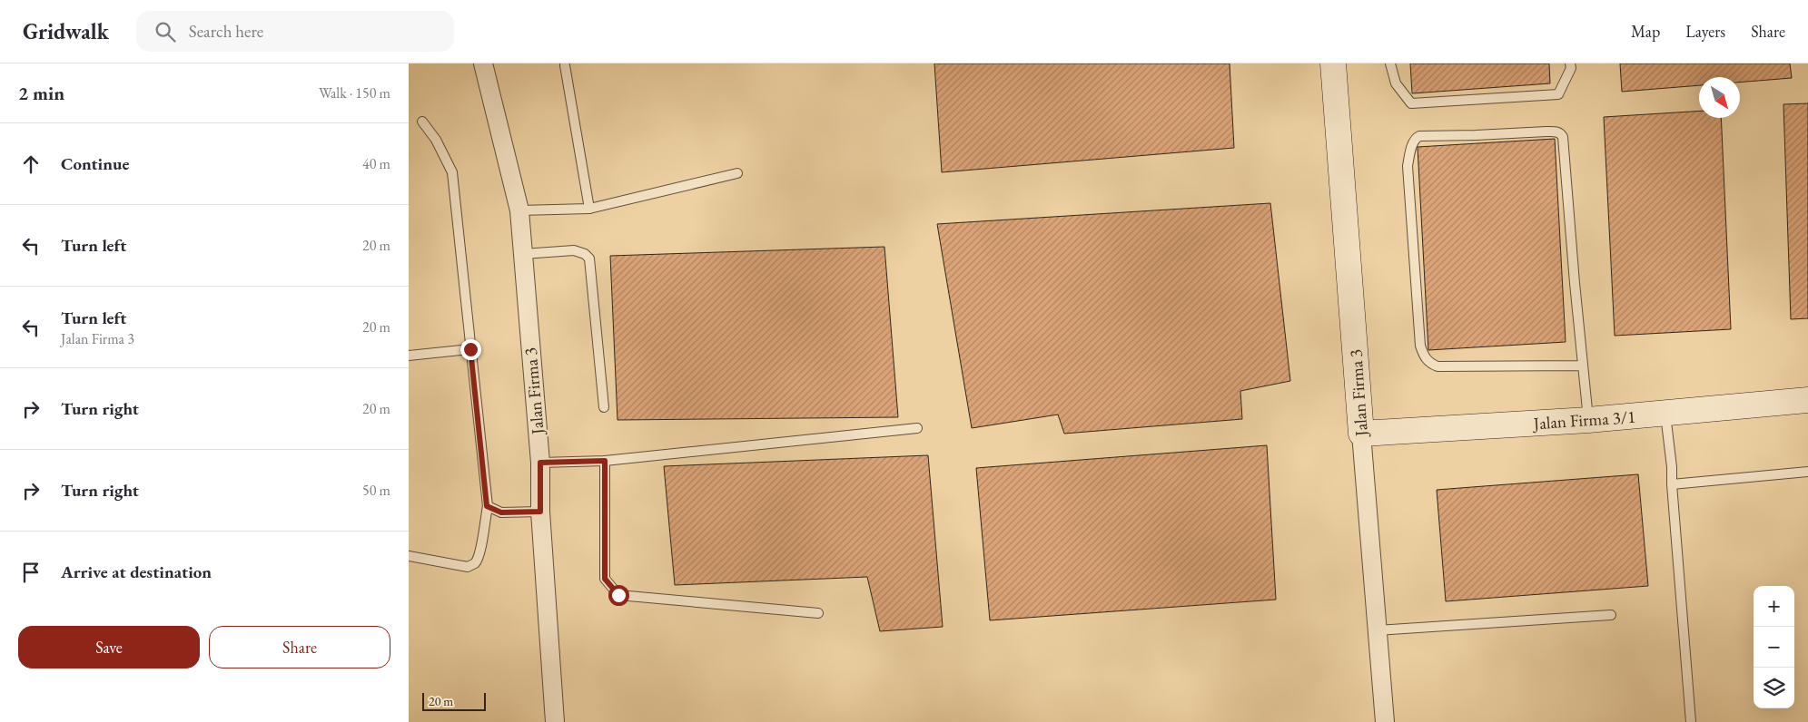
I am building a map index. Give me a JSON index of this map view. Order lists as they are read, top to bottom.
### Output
{
  "streets": {
    "street": ["Jalan Firma 3", "Jalan Firma 3/1"]
  },
  "crossings": [
    ["Jalan Firma 3", "Jalan Firma 3/1"]
  ],
  "scale_bar": "20 m",
  "north": "bottom right",
  "page": {
    "header": "Gridwalk",
    "search": "Search here",
    "nav": ["Map", "Layers", "Share"],
    "heading": ["2 min", "Walk · 150 m"],
    "list": [
      ["Continue", "40 m"],
      ["Turn left", "20 m"],
      ["Turn left", "Jalan Firma 3", "20 m"],
      ["Turn right", "20 m"],
      ["Turn right", "50 m"],
      "Arrive at destination"
    ],
    "map_buttons": ["+", "−"],
    "buttons": ["Save", "Share"],
    "scale": "20 m"
  }
}
